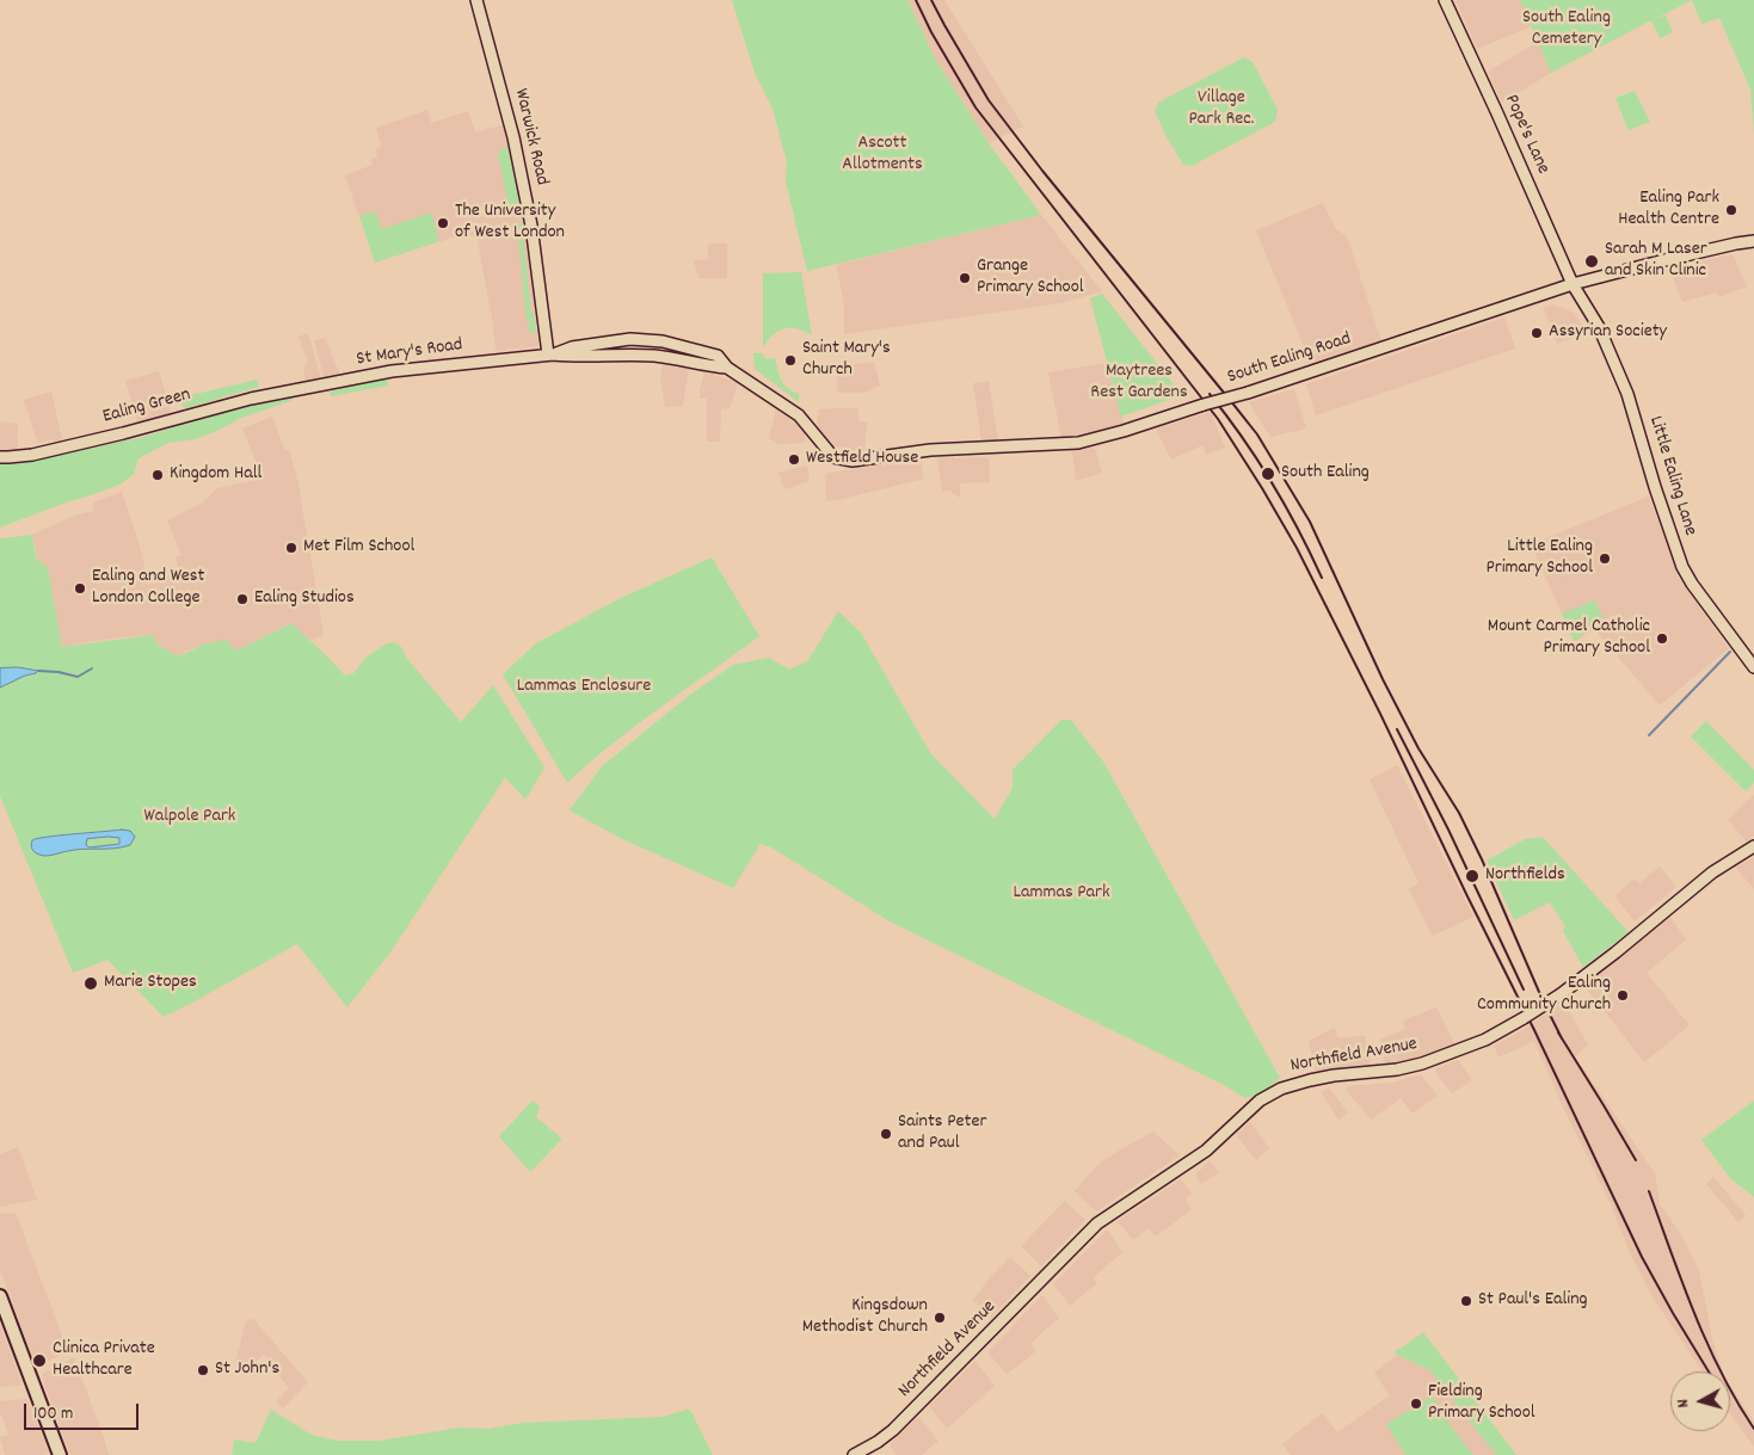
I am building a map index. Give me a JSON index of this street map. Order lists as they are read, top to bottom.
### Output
{
  "streets": {
    "main road": [
      "Pope's Lane",
      "Warwick Road",
      "St Mary's Road",
      "South Ealing Road",
      "Ealing Green",
      "Little Ealing Lane",
      "Northfield Avenue"
    ]
  },
  "crossings": [
    ["Pope's Lane", "South Ealing Road"],
    ["Pope's Lane", "Little Ealing Lane"],
    ["Warwick Road", "St Mary's Road"],
    ["St Mary's Road", "South Ealing Road"],
    ["St Mary's Road", "Ealing Green"],
    ["South Ealing Road", "Little Ealing Lane"]
  ],
  "parks": [
    "South Ealing Cemetery",
    "Village Park Rec.",
    "Ascott Allotments",
    "Maytrees Rest Gardens",
    "Lammas Enclosure",
    "Walpole Park",
    "Lammas Park"
  ],
  "places": [
    "Ealing Park Health Centre",
    "The University of West London",
    "Sarah M Laser and Skin Clinic",
    "Grange Primary School",
    "Assyrian Society",
    "Saint Mary's Church",
    "Westfield House",
    "South Ealing",
    "Kingdom Hall",
    "Met Film School",
    "Little Ealing Primary School",
    "Ealing and West London College",
    "Ealing Studios",
    "Mount Carmel Catholic Primary School",
    "Northfields",
    "Marie Stopes",
    "Ealing Community Church",
    "Saints Peter and Paul",
    "St Paul's Ealing",
    "Kingsdown Methodist Church",
    "Clinica Private Healthcare",
    "St John's",
    "Fielding Primary School"
  ],
  "scale_bar": "100 m",
  "north": "left"
}
